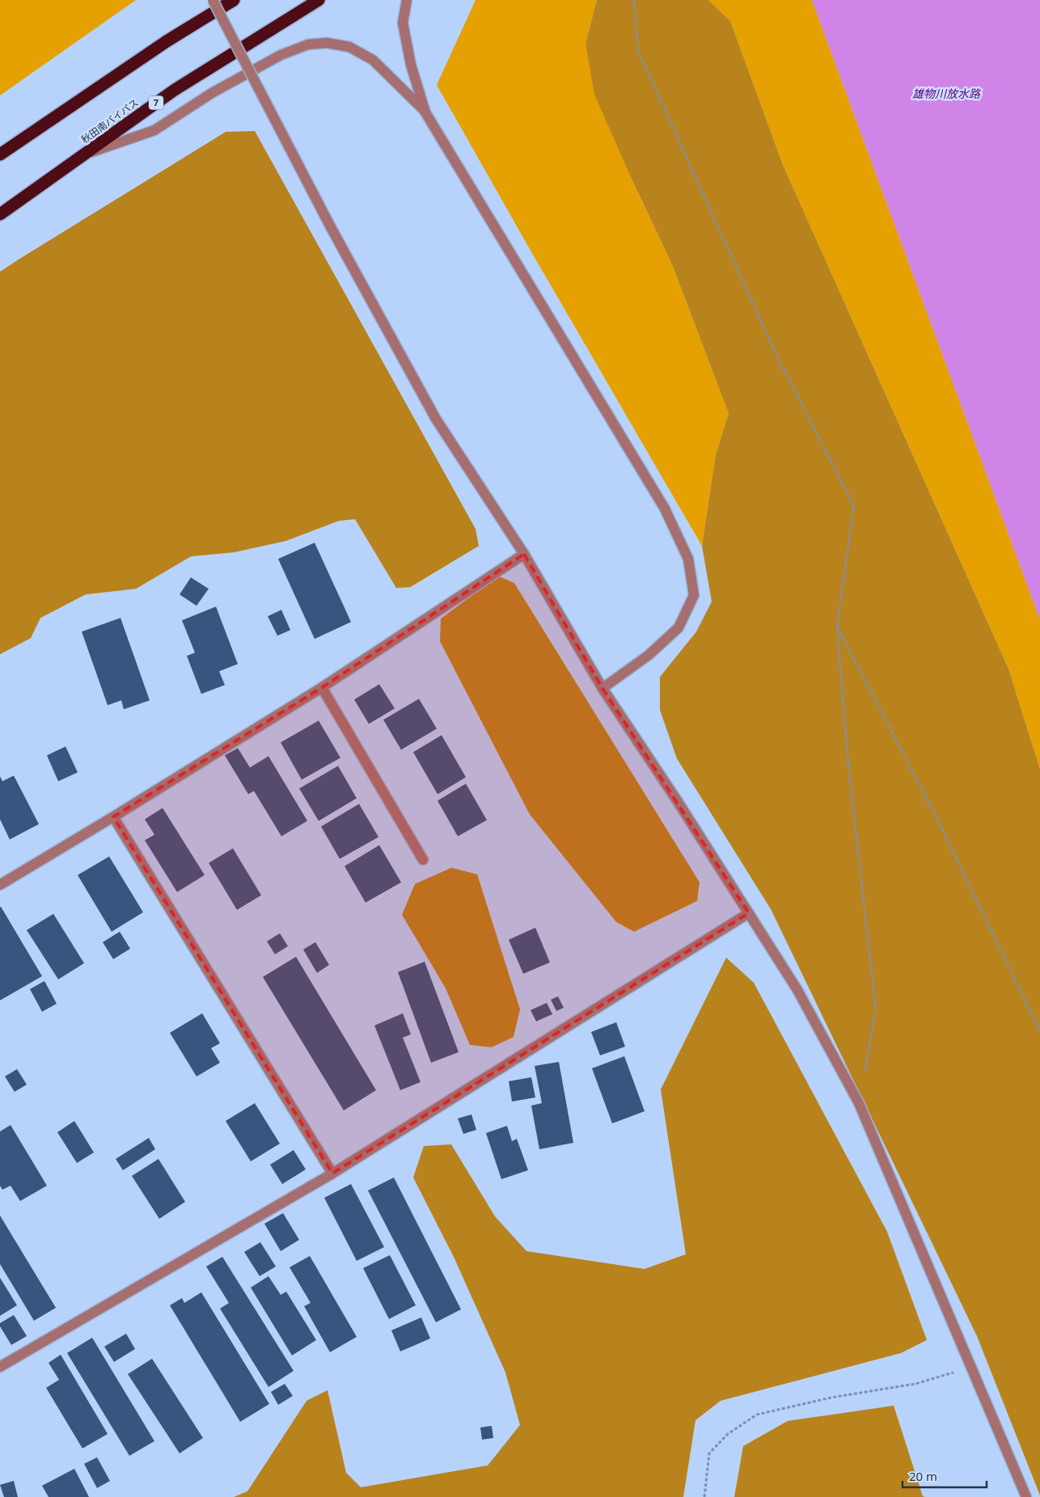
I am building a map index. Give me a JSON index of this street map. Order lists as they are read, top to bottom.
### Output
{
  "streets": {
    "highway": ["7", "秋田南バイパス"]
  },
  "water": ["雄物川放水路"],
  "scale_bar": "20 m"
}
